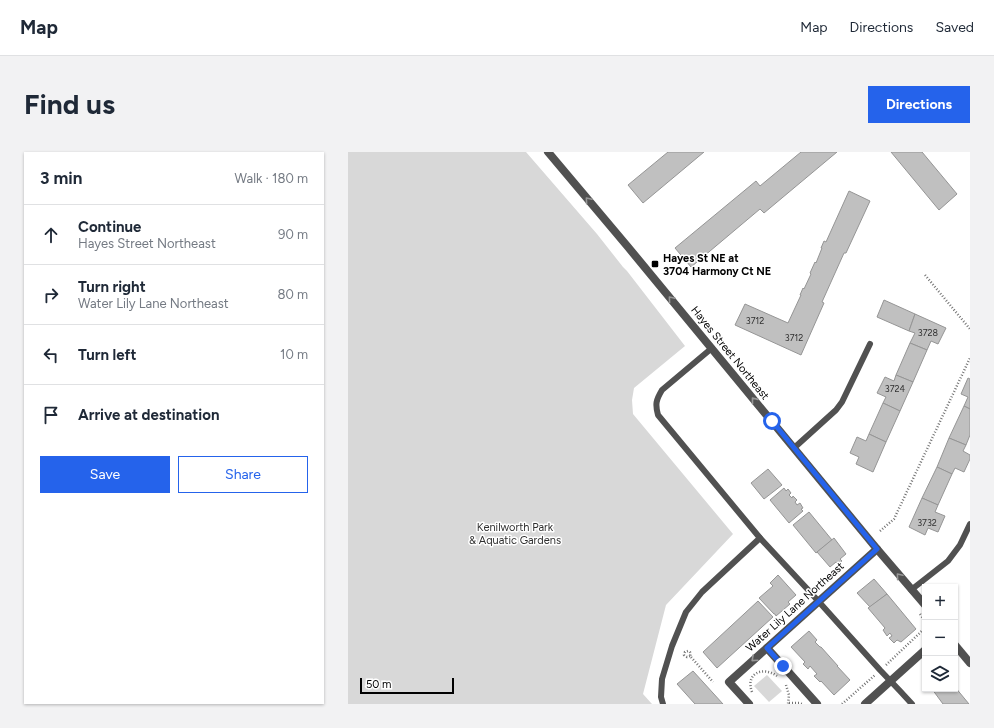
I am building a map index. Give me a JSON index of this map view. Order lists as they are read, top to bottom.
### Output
{
  "streets": {
    "street": ["Hayes Street Northeast", "Water Lily Lane Northeast"]
  },
  "crossings": [
    ["Hayes Street Northeast", "Water Lily Lane Northeast"]
  ],
  "one_way": ["Hayes Street Northeast"],
  "parks": ["Kenilworth Park & Aquatic Gardens"],
  "places": {
    "transit": ["Hayes St NE at 3704 Harmony Ct NE"]
  },
  "house_numbers": [
    "3712",
    "3728",
    "3712",
    "3724",
    "3732"
  ],
  "scale_bar": "50 m",
  "page": {
    "header": "Map",
    "nav": ["Map", "Directions", "Saved"],
    "buttons": [
      "Directions",
      ["Save", "Share"]
    ],
    "title": "Find us",
    "heading": ["3 min", "Walk · 180 m"],
    "list": [
      ["Continue", "Hayes Street Northeast", "90 m"],
      ["Turn right", "Water Lily Lane Northeast", "80 m"],
      ["Turn left", "10 m"],
      "Arrive at destination"
    ],
    "map_buttons": ["+", "−"],
    "scale": "50 m"
  }
}
